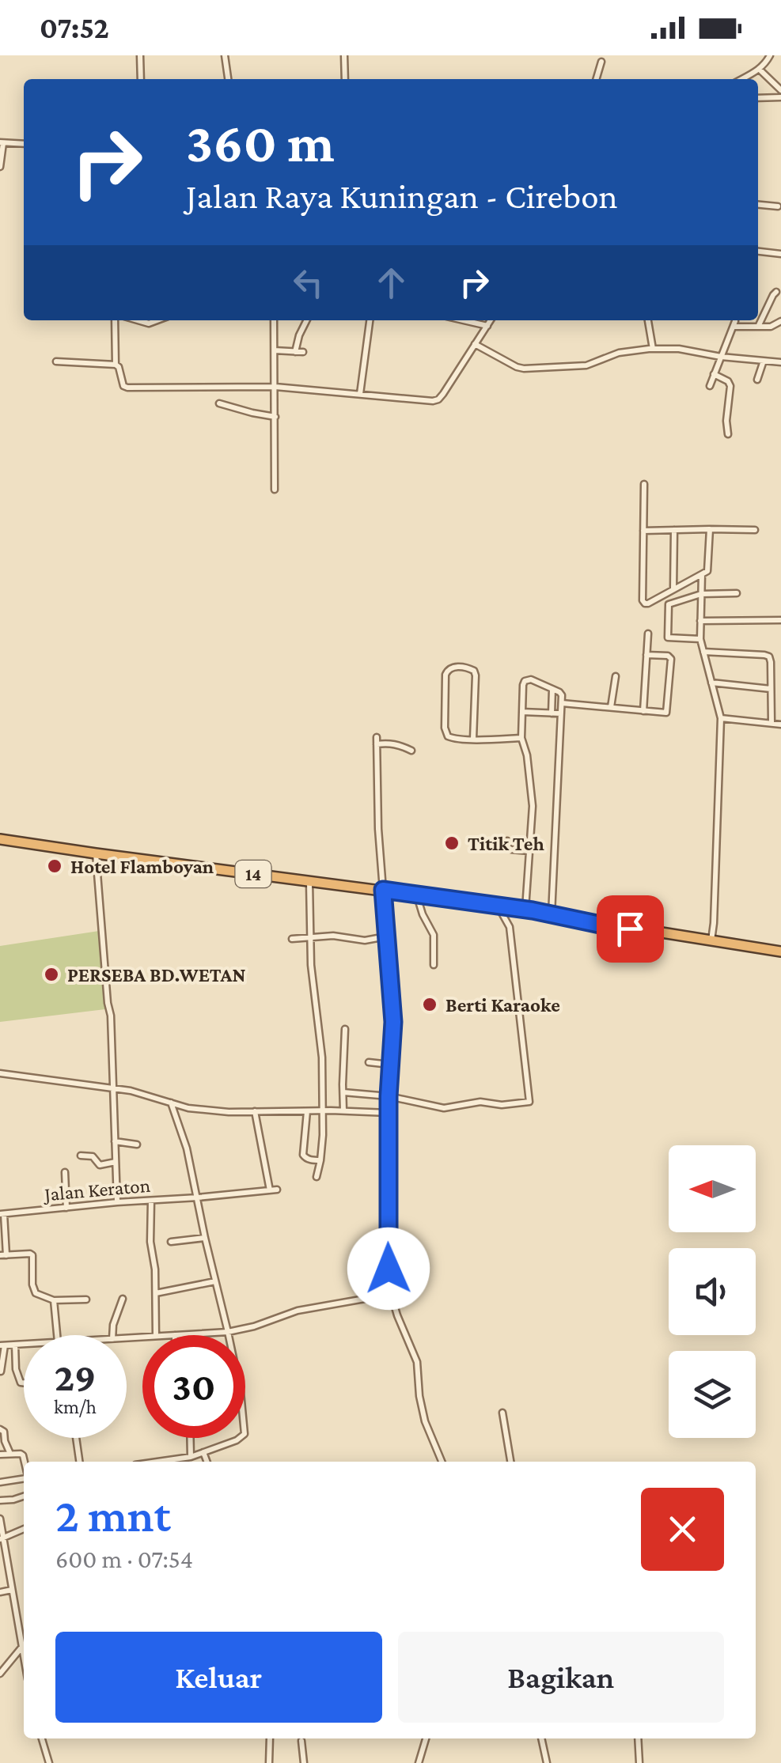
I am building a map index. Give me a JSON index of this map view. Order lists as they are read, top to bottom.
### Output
{
  "streets": {
    "highway": ["14"],
    "street": ["Jalan Keraton"]
  },
  "places": [
    "Titik Teh",
    "Hotel Flamboyan",
    "PERSEBA BD.WETAN",
    "Berti Karaoke"
  ],
  "north": "left",
  "page": {
    "status": "07:52",
    "turn": ["360 m", "Jalan Raya Kuningan - Cirebon"],
    "speed": "29 km/h",
    "limit": "30",
    "heading": ["2 mnt", "600 m · 07:54"],
    "buttons": ["Keluar", "Bagikan"]
  }
}
